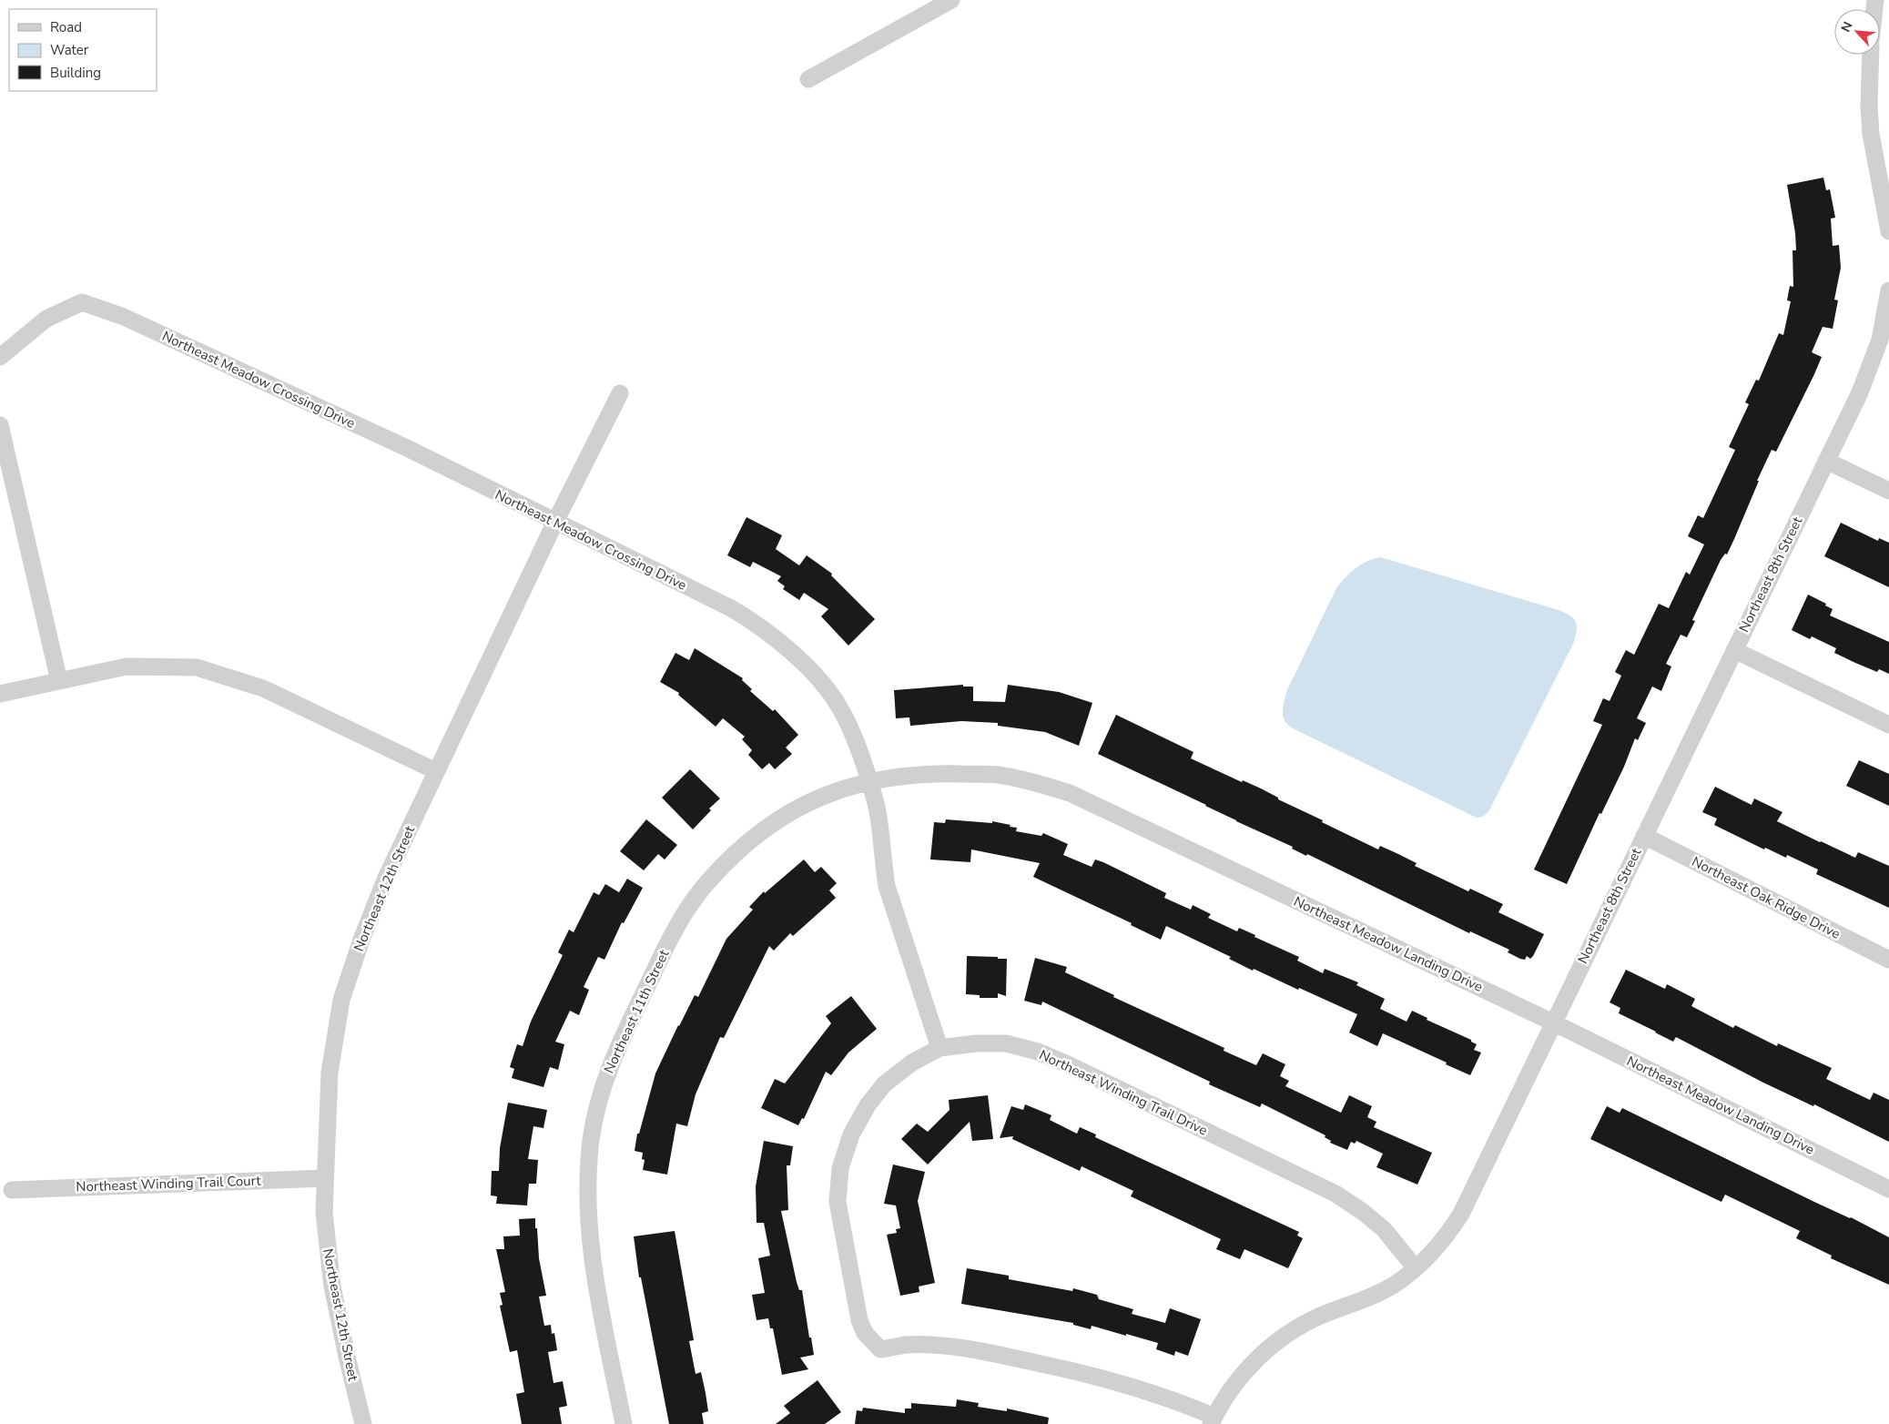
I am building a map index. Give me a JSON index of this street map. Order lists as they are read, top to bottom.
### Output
{
  "streets": {
    "street": [
      "Northeast Meadow Crossing Drive",
      "Northeast 8th Street",
      "Northeast 12th Street",
      "Northeast Oak Ridge Drive",
      "Northeast Meadow Landing Drive",
      "Northeast 11th Street",
      "Northeast Winding Trail Drive",
      "Northeast Winding Trail Court"
    ]
  },
  "crossings": [
    ["Northeast Meadow Crossing Drive", "Northeast 12th Street"],
    ["Northeast Meadow Crossing Drive", "Northeast Meadow Landing Drive"],
    ["Northeast Meadow Crossing Drive", "Northeast 11th Street"],
    ["Northeast Meadow Crossing Drive", "Northeast Winding Trail Drive"],
    ["Northeast 8th Street", "Northeast Oak Ridge Drive"],
    ["Northeast 8th Street", "Northeast Meadow Landing Drive"],
    ["Northeast 8th Street", "Northeast Winding Trail Drive"],
    ["Northeast 12th Street", "Northeast Winding Trail Court"],
    ["Northeast Meadow Landing Drive", "Northeast 11th Street"]
  ],
  "legend": ["Road", "Water", "Building"],
  "north": "top left"
}
